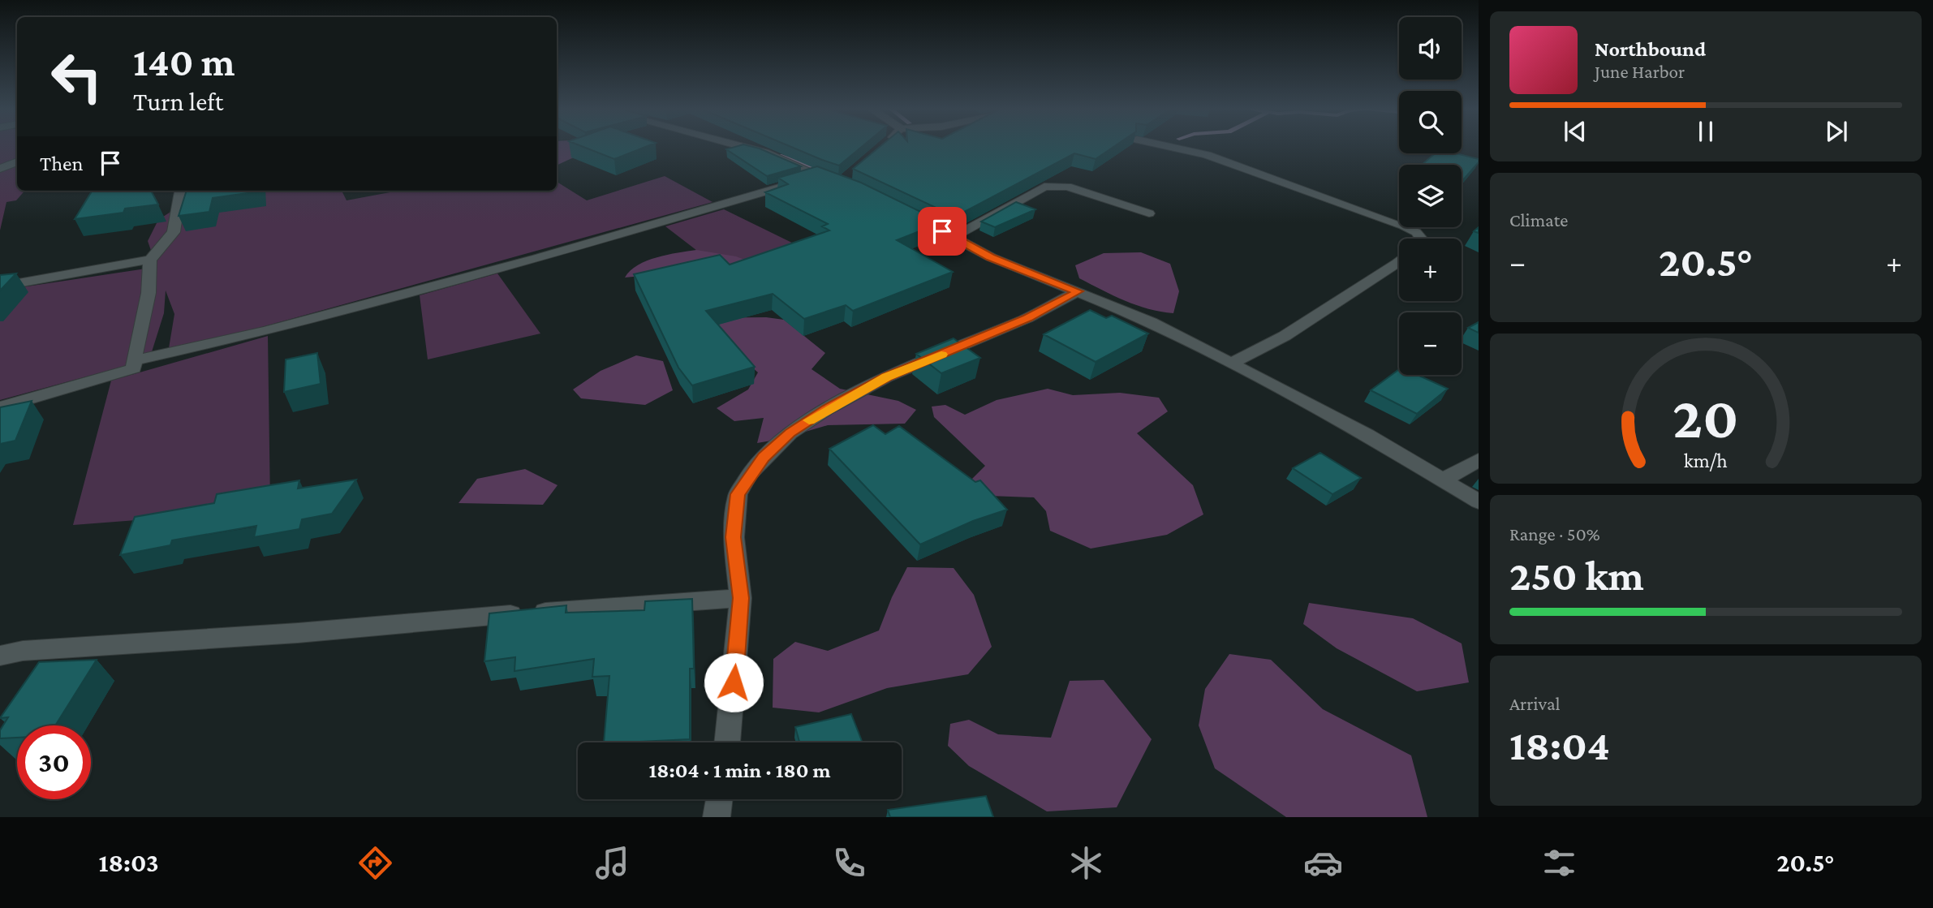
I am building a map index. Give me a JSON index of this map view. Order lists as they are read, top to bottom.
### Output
{
  "page": {
    "map_buttons": ["+", "−"],
    "turn": ["140 m", "Turn left"],
    "song": ["Northbound", "June Harbor"],
    "then": "Then",
    "tile": [
      "Climate",
      ["Range · 50%", "250 km"],
      ["Arrival", "18:04"]
    ],
    "heat": ["−", "20.5°", "+"],
    "limit": "30",
    "trip": "18:04 · 1 min · 180 m",
    "tabs": ["18:03", "20.5°"],
    "gauge": ["20", "km/h"]
  }
}
